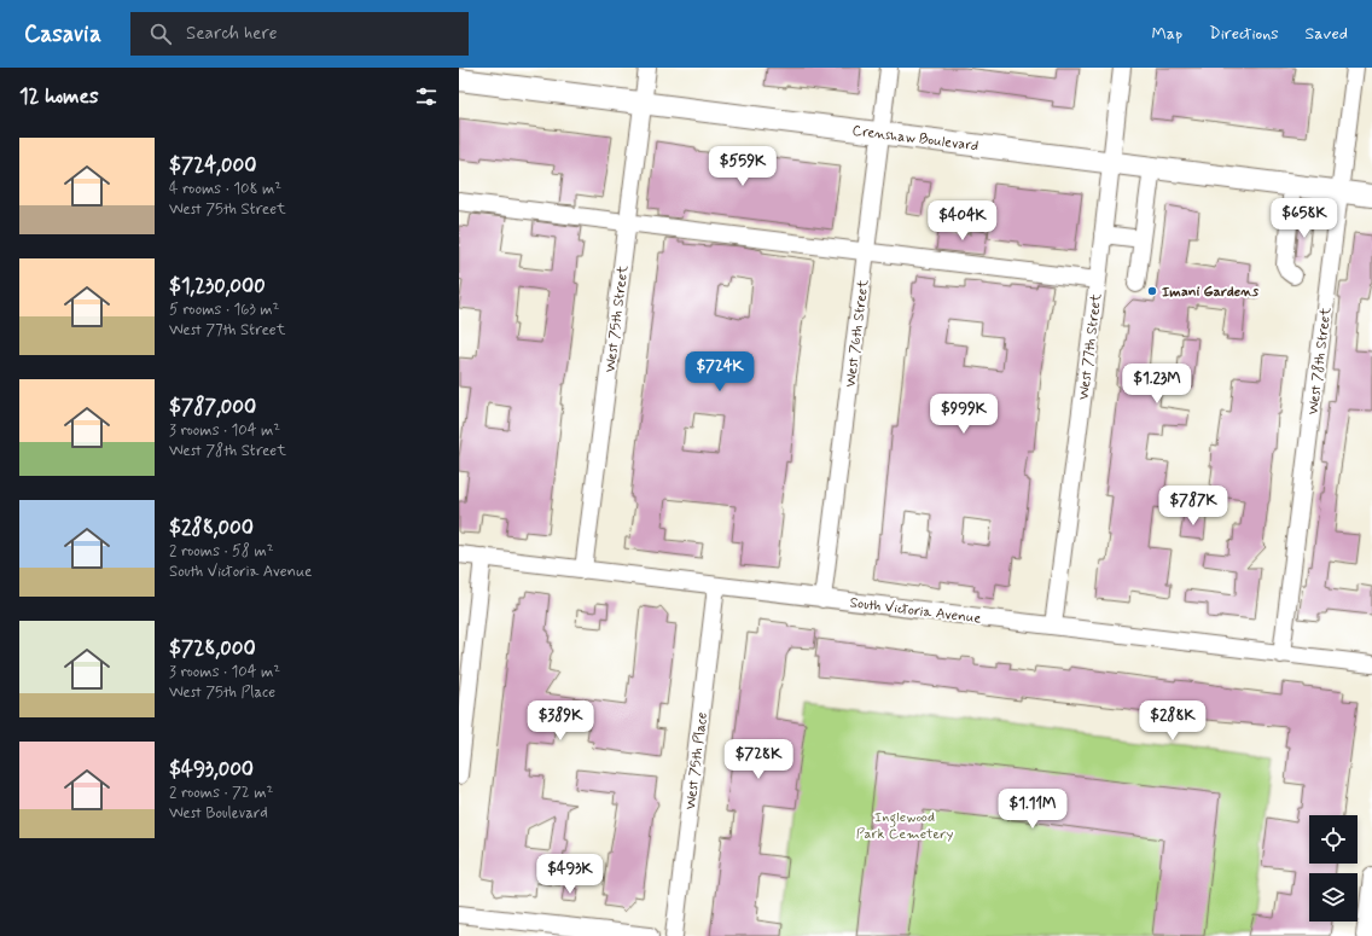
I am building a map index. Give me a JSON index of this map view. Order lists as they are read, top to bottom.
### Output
{
  "streets": {
    "main road": ["Crenshaw Boulevard"],
    "street": [
      "West 75th Street",
      "West 76th Street",
      "West 77th Street",
      "West 78th Street",
      "South Victoria Avenue",
      "West 75th Place"
    ]
  },
  "crossings": [
    ["Crenshaw Boulevard", "West 75th Street"],
    ["Crenshaw Boulevard", "West 76th Street"],
    ["Crenshaw Boulevard", "West 77th Street"],
    ["Crenshaw Boulevard", "West 78th Street"],
    ["West 75th Street", "South Victoria Avenue"],
    ["West 76th Street", "South Victoria Avenue"],
    ["West 77th Street", "South Victoria Avenue"],
    ["West 78th Street", "South Victoria Avenue"],
    ["South Victoria Avenue", "West 75th Place"]
  ],
  "parks": ["Inglewood Park Cemetery"],
  "places": ["Imani Gardens"],
  "page": {
    "header": "Casavia",
    "search": "Search here",
    "nav": ["Map", "Directions", "Saved"],
    "heading": "12 homes",
    "list": [
      {
        "name": "$724,000",
        "note": "4 rooms · 108 m² · West 75th Street"
      },
      {
        "name": "$1,230,000",
        "note": "5 rooms · 163 m² · West 77th Street"
      },
      {
        "name": "$787,000",
        "note": "3 rooms · 104 m² · West 78th Street"
      },
      {
        "name": "$288,000",
        "note": "2 rooms · 58 m² · South Victoria Avenue"
      },
      {
        "name": "$728,000",
        "note": "3 rooms · 104 m² · West 75th Place"
      },
      {
        "name": "$493,000",
        "note": "2 rooms · 72 m² · West Boulevard"
      }
    ],
    "price": [
      "$559K",
      "$658K",
      "$404K",
      "$724K",
      "$1.23M",
      "$999K",
      "$787K",
      "$389K",
      "$288K",
      "$728K",
      "$1.11M",
      "$493K"
    ]
  }
}
